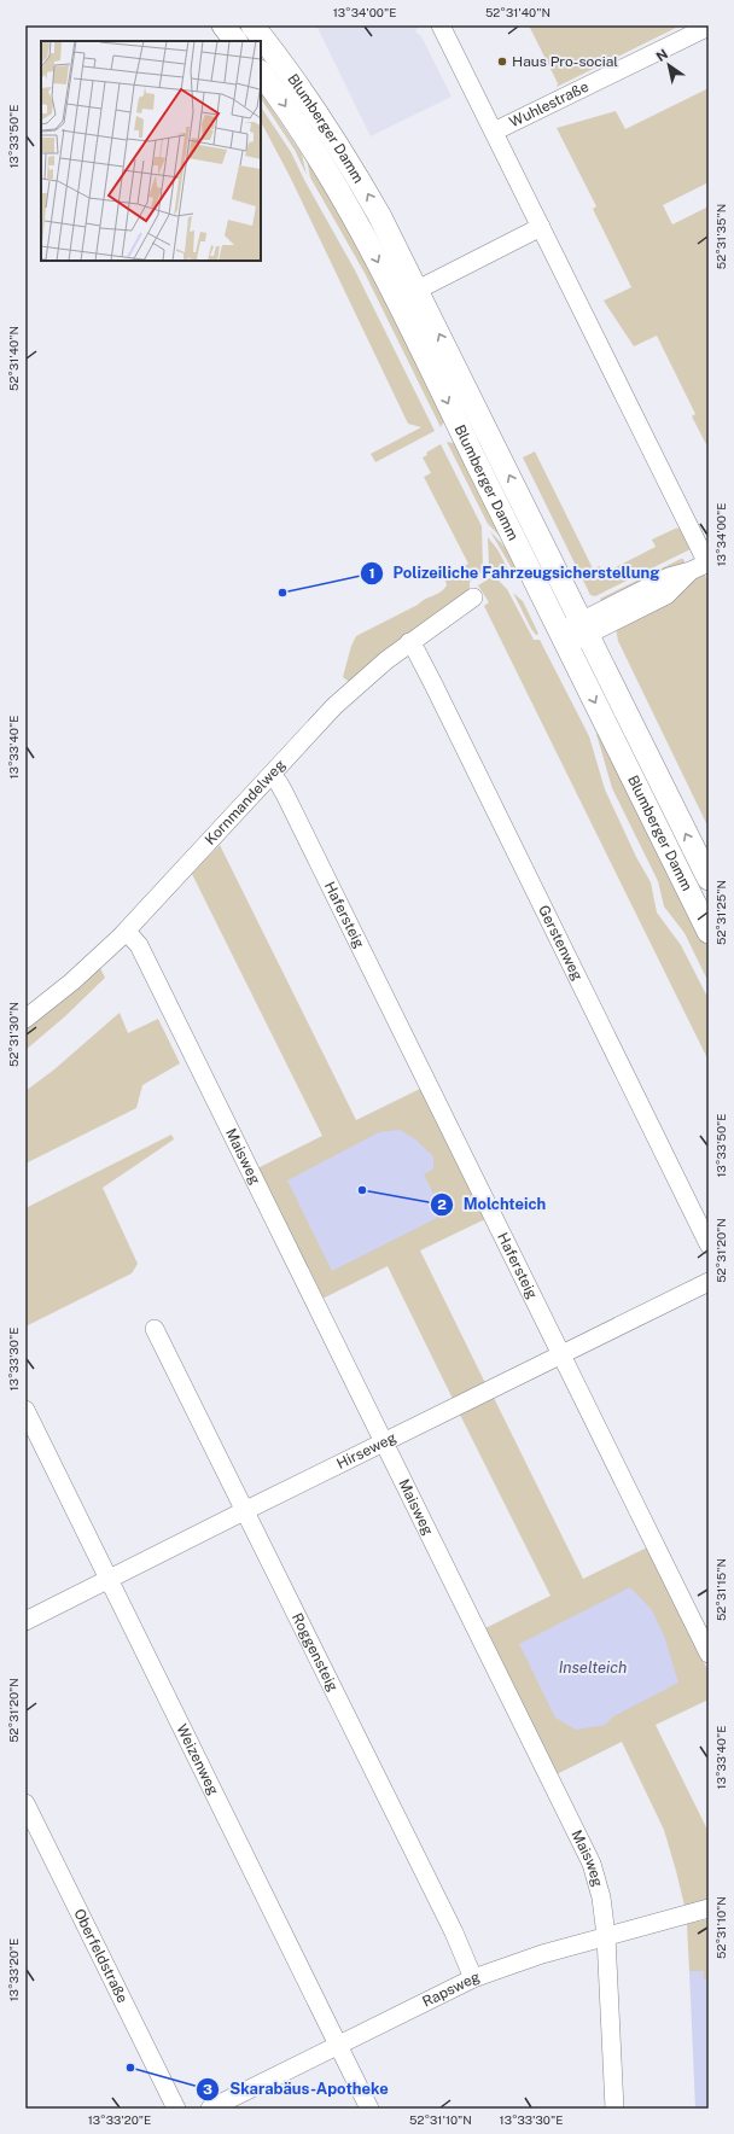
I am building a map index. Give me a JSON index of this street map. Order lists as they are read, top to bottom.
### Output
{
  "streets": {
    "main road": ["Blumberger Damm"],
    "street": [
      "Wuhlestraße",
      "Kornmandelweg",
      "Hafersteig",
      "Gerstenweg",
      "Maisweg",
      "Hirseweg",
      "Roggensteig",
      "Weizenweg",
      "Oberfeldstraße",
      "Rapsweg"
    ]
  },
  "crossings": [
    ["Kornmandelweg", "Hafersteig"],
    ["Kornmandelweg", "Gerstenweg"],
    ["Kornmandelweg", "Maisweg"],
    ["Hafersteig", "Hirseweg"],
    ["Maisweg", "Hirseweg"],
    ["Maisweg", "Rapsweg"],
    ["Hirseweg", "Roggensteig"],
    ["Hirseweg", "Weizenweg"],
    ["Roggensteig", "Rapsweg"],
    ["Weizenweg", "Rapsweg"]
  ],
  "water": ["Inselteich"],
  "places": [
    "Haus Pro-social",
    "Polizeiliche Fahrzeugsicherstellung",
    "Molchteich",
    "Skarabäus-Apotheke"
  ],
  "north": "top left",
  "coordinates": [
    "13°34'00\"E",
    "52°31'40\"N",
    "13°33'50\"E",
    "52°31'35\"N",
    "13°33'40\"E",
    "52°31'25\"N",
    "52°31'30\"N",
    "52°31'20\"N",
    "13°33'30\"E",
    "52°31'15\"N",
    "52°31'10\"N",
    "13°33'20\"E"
  ]
}
